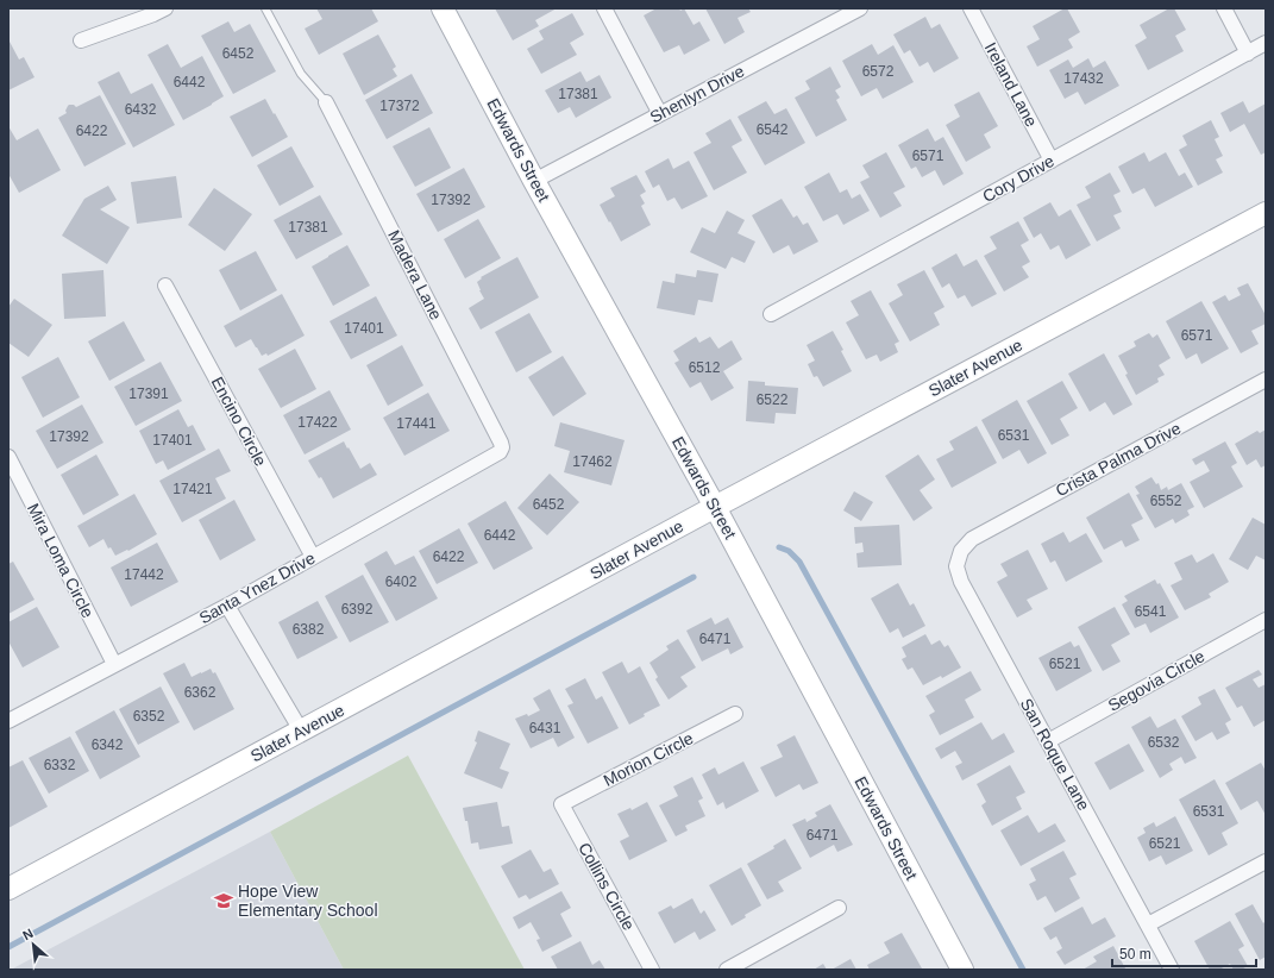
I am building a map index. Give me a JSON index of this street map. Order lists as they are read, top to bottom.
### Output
{
  "streets": {
    "street": [
      "Ireland Lane",
      "Shenlyn Drive",
      "Edwards Street",
      "Cory Drive",
      "Madera Lane",
      "Slater Avenue",
      "Encino Circle",
      "Crista Palma Drive",
      "Mira Loma Circle",
      "Santa Ynez Drive",
      "Segovia Circle",
      "San Roque Lane",
      "Morion Circle",
      "Collins Circle"
    ]
  },
  "crossings": [
    ["Ireland Lane", "Cory Drive"],
    ["Shenlyn Drive", "Edwards Street"],
    ["Edwards Street", "Slater Avenue"],
    ["Madera Lane", "Santa Ynez Drive"],
    ["Encino Circle", "Santa Ynez Drive"],
    ["Crista Palma Drive", "San Roque Lane"],
    ["Mira Loma Circle", "Santa Ynez Drive"],
    ["Segovia Circle", "San Roque Lane"],
    ["Morion Circle", "Collins Circle"]
  ],
  "places": {
    "school or university": ["Hope View Elementary School"]
  },
  "house_numbers": [
    "6452",
    "6572",
    "17432",
    "6442",
    "17381",
    "17372",
    "6432",
    "6542",
    "6422",
    "6571",
    "17392",
    "17381",
    "17401",
    "6571",
    "6512",
    "17391",
    "6522",
    "17422",
    "17441",
    "6531",
    "17392",
    "17401",
    "17462",
    "17421",
    "6552",
    "6452",
    "6442",
    "6422",
    "17442",
    "6402",
    "6392",
    "6541",
    "6382",
    "6471",
    "6521",
    "6362",
    "6352",
    "6431",
    "6532",
    "6342",
    "6332",
    "6531",
    "6471",
    "6521"
  ],
  "scale_bar": "50 m",
  "north": "top left"
}
